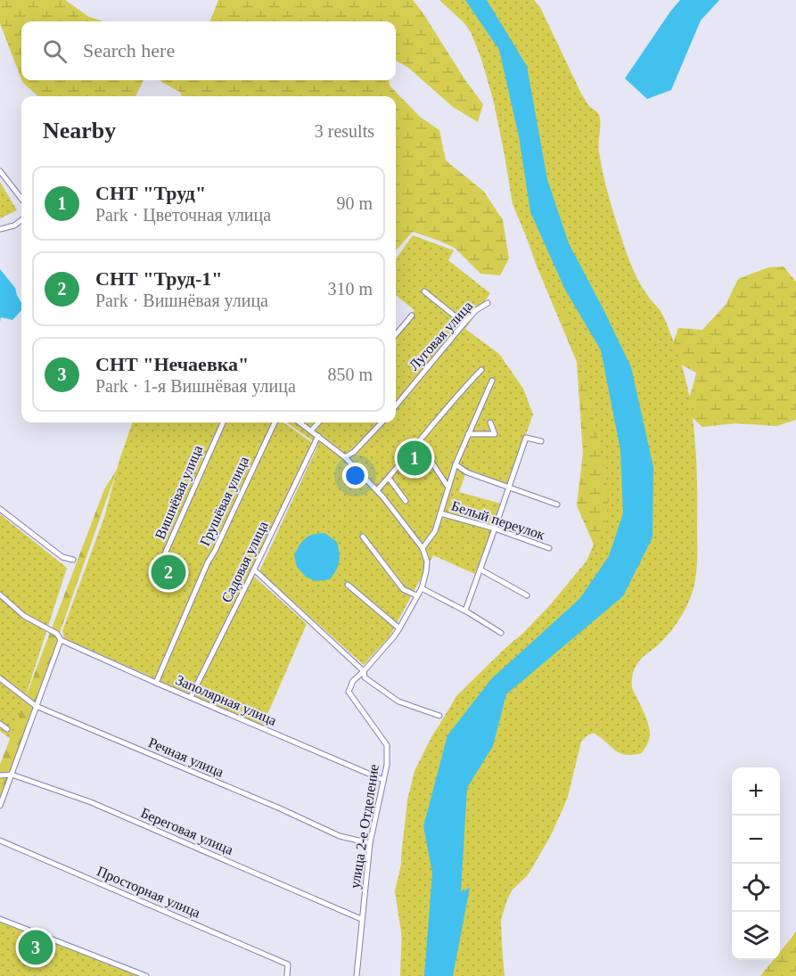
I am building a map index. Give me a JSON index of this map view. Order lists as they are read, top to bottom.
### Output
{
  "streets": {
    "street": [
      "Луговая улица",
      "Вишнёвая улица",
      "Грушёвая улица",
      "Белый переулок",
      "Садовая улица",
      "Заполярная улица",
      "Речная улица",
      "улица 2-е Отделение",
      "Береговая улица",
      "Просторная улица"
    ]
  },
  "crossings": [
    ["Грушёвая улица", "Заполярная улица"],
    ["Садовая улица", "Заполярная улица"],
    ["Заполярная улица", "улица 2-е Отделение"],
    ["Речная улица", "улица 2-е Отделение"],
    ["улица 2-е Отделение", "Береговая улица"]
  ],
  "page": {
    "search": "Search here",
    "heading": ["Nearby", "3 results"],
    "list": [
      {
        "mark": "1",
        "name": "СНТ \"Труд\"",
        "note": "Park · Цветочная улица",
        "value": "90 m"
      },
      {
        "mark": "2",
        "name": "СНТ \"Труд-1\"",
        "note": "Park · Вишнёвая улица",
        "value": "310 m"
      },
      {
        "mark": "3",
        "name": "СНТ \"Нечаевка\"",
        "note": "Park · 1-я Вишнёвая улица",
        "value": "850 m"
      }
    ],
    "pins": ["1", "2", "3"],
    "map_buttons": ["+", "−"]
  }
}
